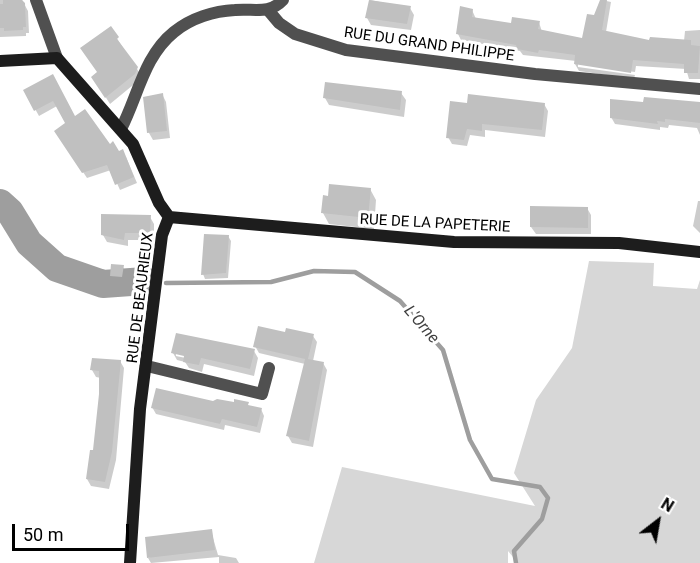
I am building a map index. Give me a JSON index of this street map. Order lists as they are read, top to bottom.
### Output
{
  "streets": {
    "street": ["RUE DU GRAND PHILIPPE", "RUE DE LA PAPETERIE", "RUE DE BEAURIEUX"]
  },
  "crossings": [
    ["RUE DE LA PAPETERIE", "RUE DE BEAURIEUX"]
  ],
  "water": ["L'Orne"],
  "scale_bar": "50 m",
  "north": "top right"
}
